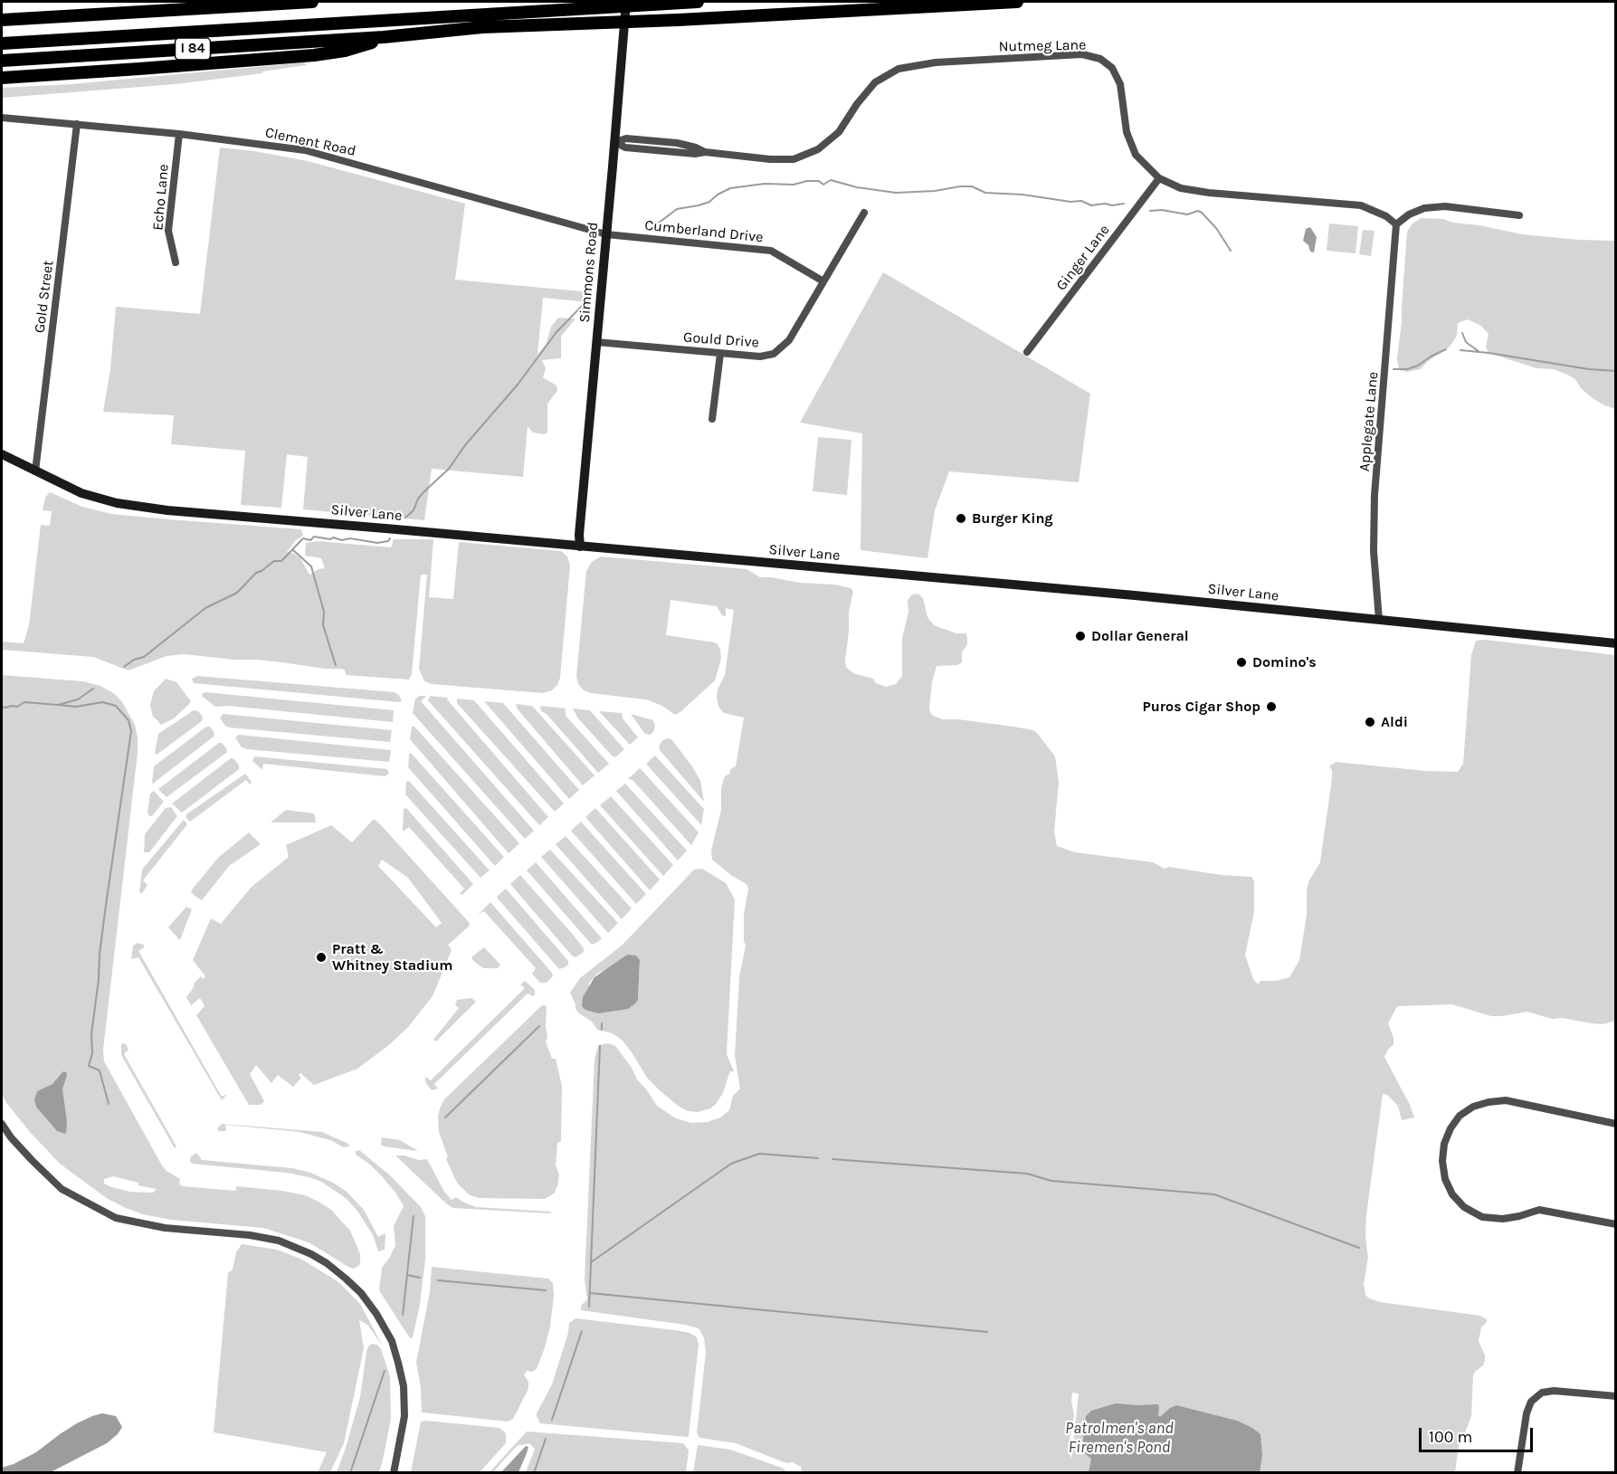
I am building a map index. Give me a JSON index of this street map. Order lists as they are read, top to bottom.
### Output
{
  "streets": {
    "highway": ["I 84"],
    "main road": ["Simmons Road", "Silver Lane"],
    "street": [
      "Nutmeg Lane",
      "Clement Road",
      "Echo Lane",
      "Cumberland Drive",
      "Ginger Lane",
      "Gold Street",
      "Gould Drive",
      "Applegate Lane"
    ]
  },
  "crossings": [
    ["Nutmeg Lane", "Ginger Lane"],
    ["Nutmeg Lane", "Simmons Road"],
    ["Nutmeg Lane", "Applegate Lane"],
    ["Clement Road", "Echo Lane"],
    ["Clement Road", "Cumberland Drive"],
    ["Clement Road", "Simmons Road"],
    ["Clement Road", "Gold Street"],
    ["Cumberland Drive", "Simmons Road"],
    ["Cumberland Drive", "Gould Drive"],
    ["Simmons Road", "Gould Drive"],
    ["Simmons Road", "Silver Lane"],
    ["Gold Street", "Silver Lane"],
    ["Applegate Lane", "Silver Lane"]
  ],
  "water": ["Patrolmen's and Firemen's Pond"],
  "places": [
    "Burger King",
    "Dollar General",
    "Domino's",
    "Puros Cigar Shop",
    "Aldi",
    "Pratt & Whitney Stadium"
  ],
  "scale_bar": "100 m"
}
